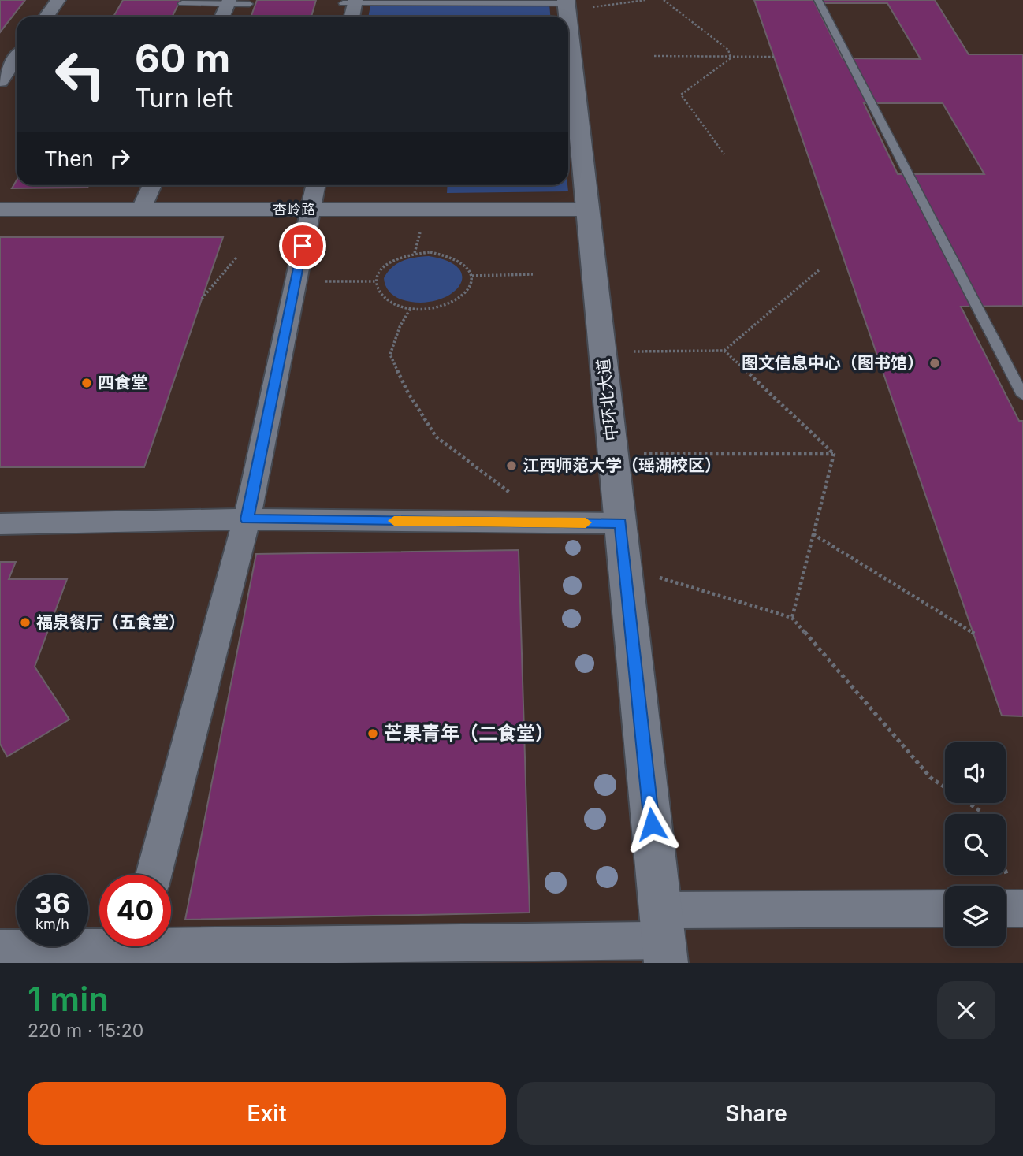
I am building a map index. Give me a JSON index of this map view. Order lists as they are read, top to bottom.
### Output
{
  "streets": {
    "street": ["杏岭路", "中环北大道"]
  },
  "crossings": [
    ["杏岭路", "中环北大道"]
  ],
  "places": [
    "图文信息中心（图书馆）",
    "四食堂",
    "江西师范大学（瑶湖校区）",
    "福泉餐厅（五食堂）",
    "芒果青年（二食堂）"
  ],
  "page": {
    "turn": ["60 m", "Turn left"],
    "then": "Then",
    "speed": "36 km/h",
    "limit": "40",
    "heading": ["1 min", "220 m · 15:20"],
    "buttons": ["Exit", "Share"]
  }
}
